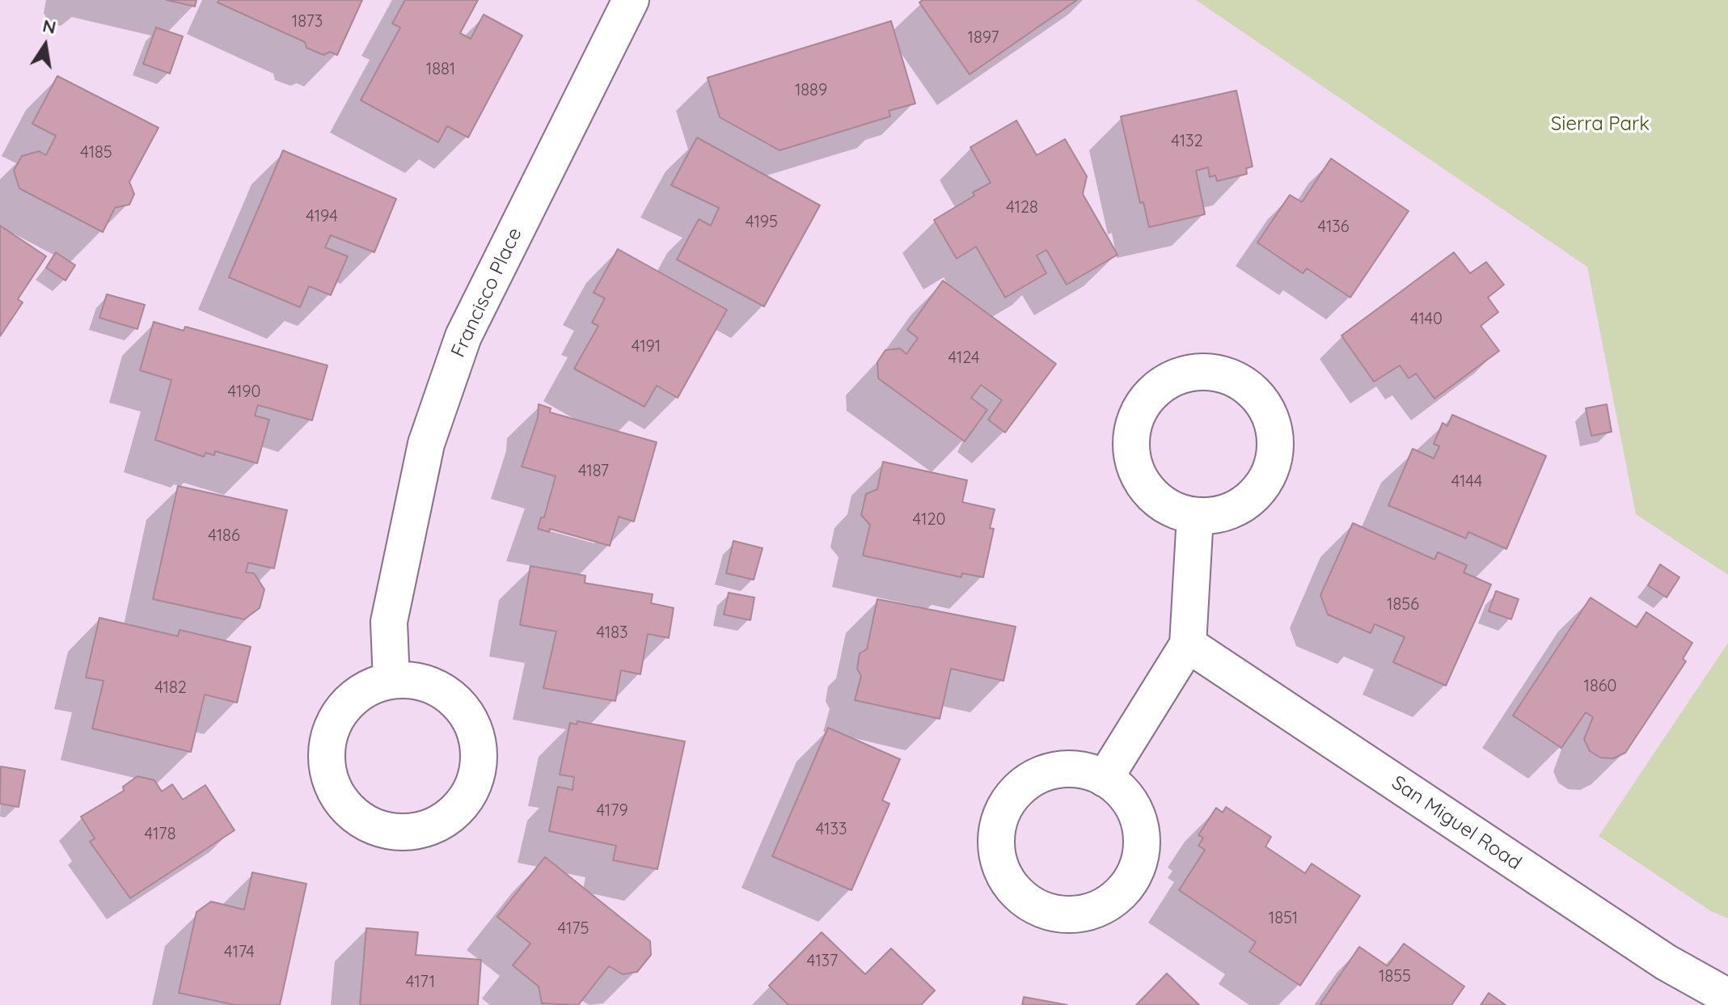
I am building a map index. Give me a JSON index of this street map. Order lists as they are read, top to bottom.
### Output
{
  "streets": {
    "street": ["Francisco Place", "San Miguel Road"]
  },
  "parks": ["Sierra Park"],
  "house_numbers": [
    "1873",
    "1897",
    "1881",
    "1889",
    "4132",
    "4185",
    "4128",
    "4194",
    "4195",
    "4136",
    "4140",
    "4191",
    "4124",
    "4190",
    "4187",
    "4144",
    "4120",
    "4186",
    "1856",
    "4183",
    "1860",
    "4182",
    "4179",
    "4133",
    "4178",
    "1851",
    "4175",
    "4174",
    "4137",
    "1855",
    "4171"
  ],
  "north": "top"
}
